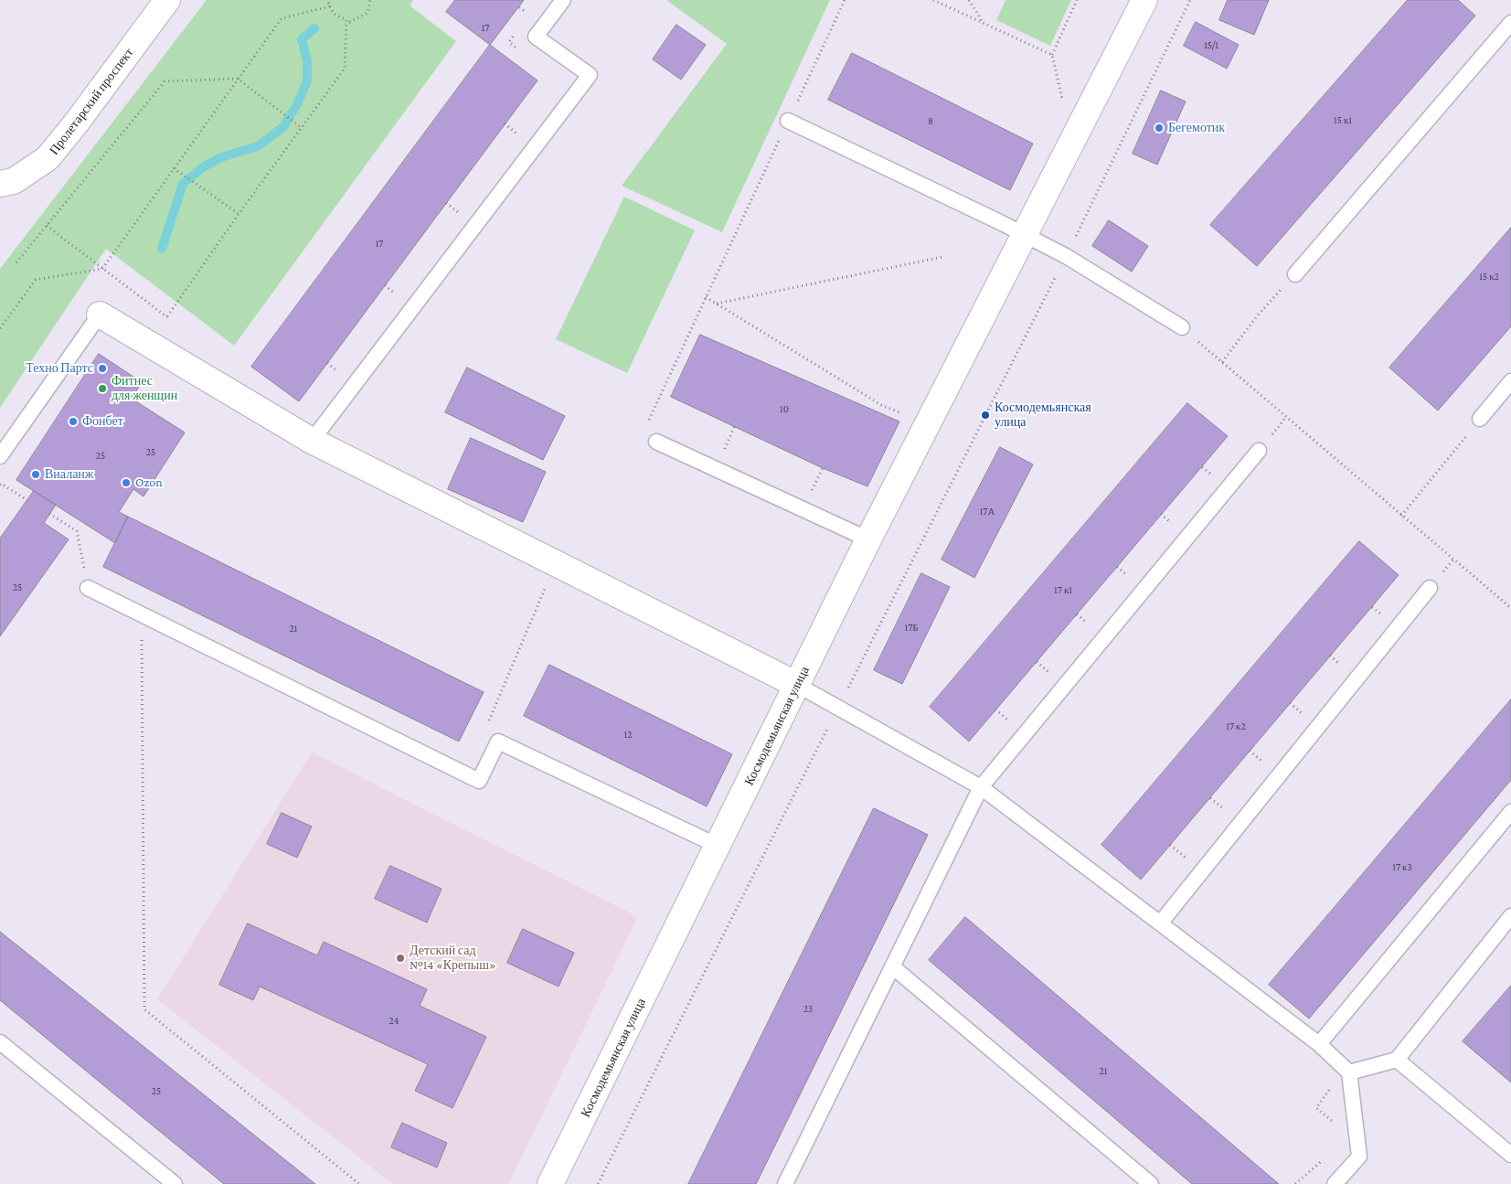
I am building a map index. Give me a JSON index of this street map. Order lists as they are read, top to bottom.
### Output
{
  "streets": {
    "street": ["Пролетарский проспект", "Космодемьянская улица"]
  },
  "places": [
    "Бегемотик",
    "Техно Партс",
    "Фитнес для женщин",
    "Космодемьянская улица",
    "Фонбет",
    "Виаланж",
    "Ozon",
    "Детский сад №14 «Крепыш»"
  ],
  "house_numbers": [
    "17",
    "15/1",
    "15 к1",
    "8",
    "17",
    "15 к2",
    "10",
    "25",
    "25",
    "17А",
    "25",
    "17 к1",
    "17Б",
    "21",
    "17 к2",
    "12",
    "17 к3",
    "23",
    "24",
    "21",
    "25"
  ]
}
